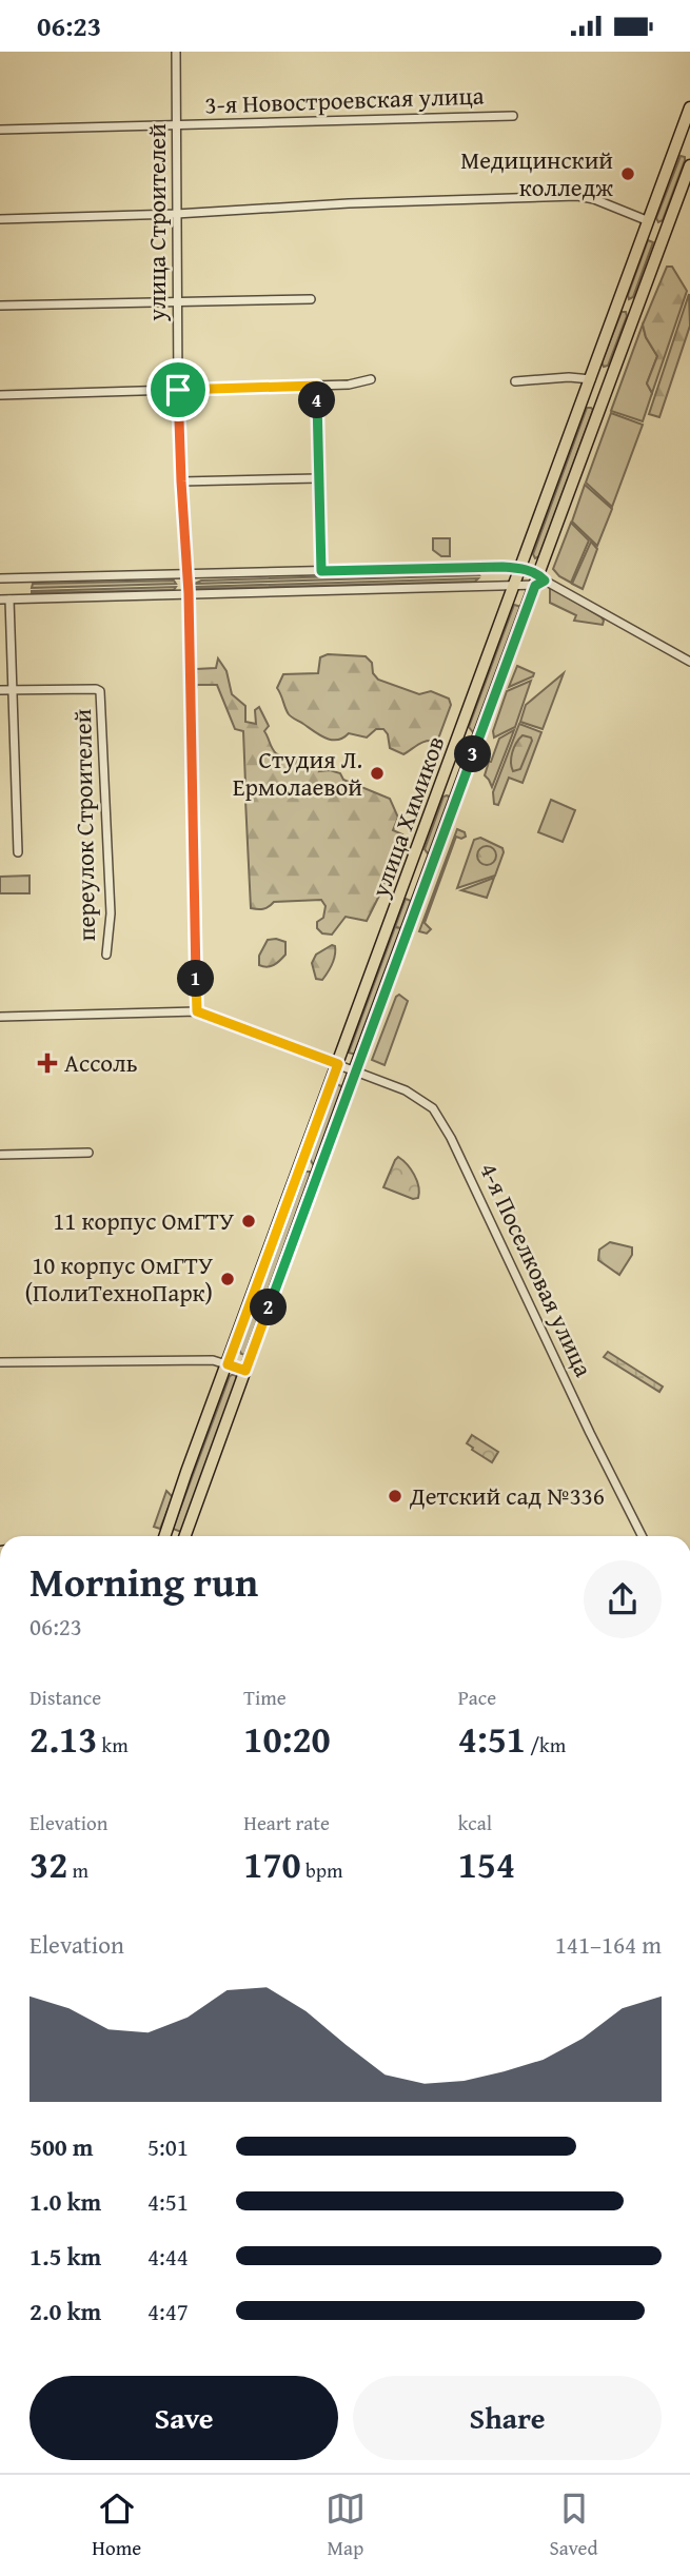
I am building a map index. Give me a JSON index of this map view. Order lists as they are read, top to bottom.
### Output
{
  "streets": {
    "main road": ["улица Химиков"],
    "street": [
      "3-я Новостроевская улица",
      "улица Строителей",
      "переулок Строителей",
      "4-я Поселковая улица"
    ]
  },
  "crossings": [
    ["3-я Новостроевская улица", "улица Строителей"],
    ["улица Строителей", "4-я Поселковая улица"],
    ["улица Химиков", "4-я Поселковая улица"]
  ],
  "places": {
    "other": [
      "Медицинский колледж",
      "Студия Л. Ермолаевой",
      "11 корпус ОмГТУ",
      "10 корпус ОмГТУ (ПолиТехноПарк)",
      "Детский сад №336"
    ],
    "health": ["Ассоль"]
  },
  "page": {
    "status": "06:23",
    "pins": [
      "4",
      "3",
      "1",
      "2"
    ],
    "heading": ["Morning run", "06:23"],
    "stats": [
      ["Distance", "2.13 km"],
      ["Time", "10:20"],
      ["Pace", "4:51 /km"],
      ["Elevation", "32 m"],
      ["Heart rate", "170 bpm"],
      ["kcal", "154"]
    ],
    "chart": ["Elevation", "141–164 m"],
    "list": [
      {
        "name": "500 m",
        "note": "5:01"
      },
      {
        "name": "1.0 km",
        "note": "4:51"
      },
      {
        "name": "1.5 km",
        "note": "4:44"
      },
      {
        "name": "2.0 km",
        "note": "4:47"
      }
    ],
    "buttons": ["Save", "Share"],
    "tabs": ["Home", "Map", "Saved"]
  }
}
